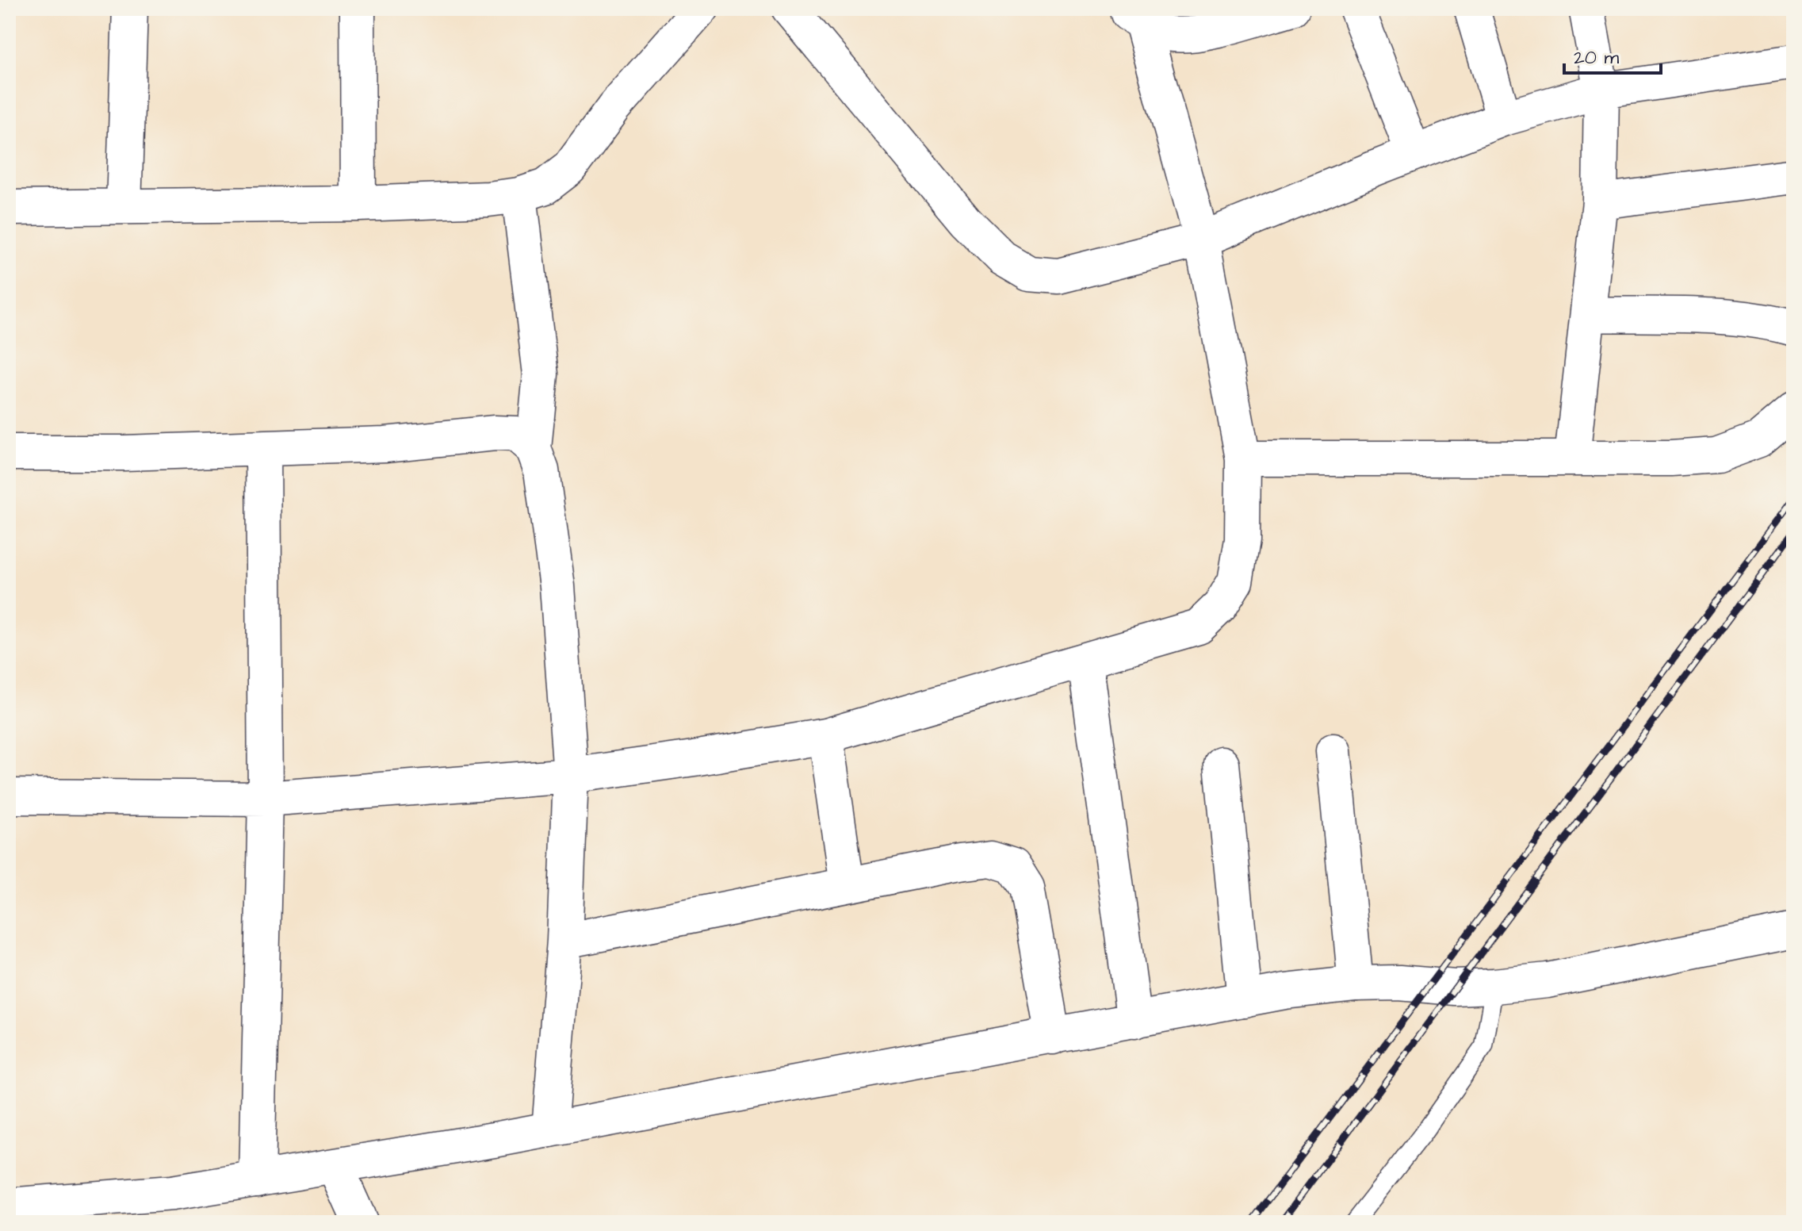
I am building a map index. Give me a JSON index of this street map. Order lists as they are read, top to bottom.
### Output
{
  "scale_bar": "20 m"
}
